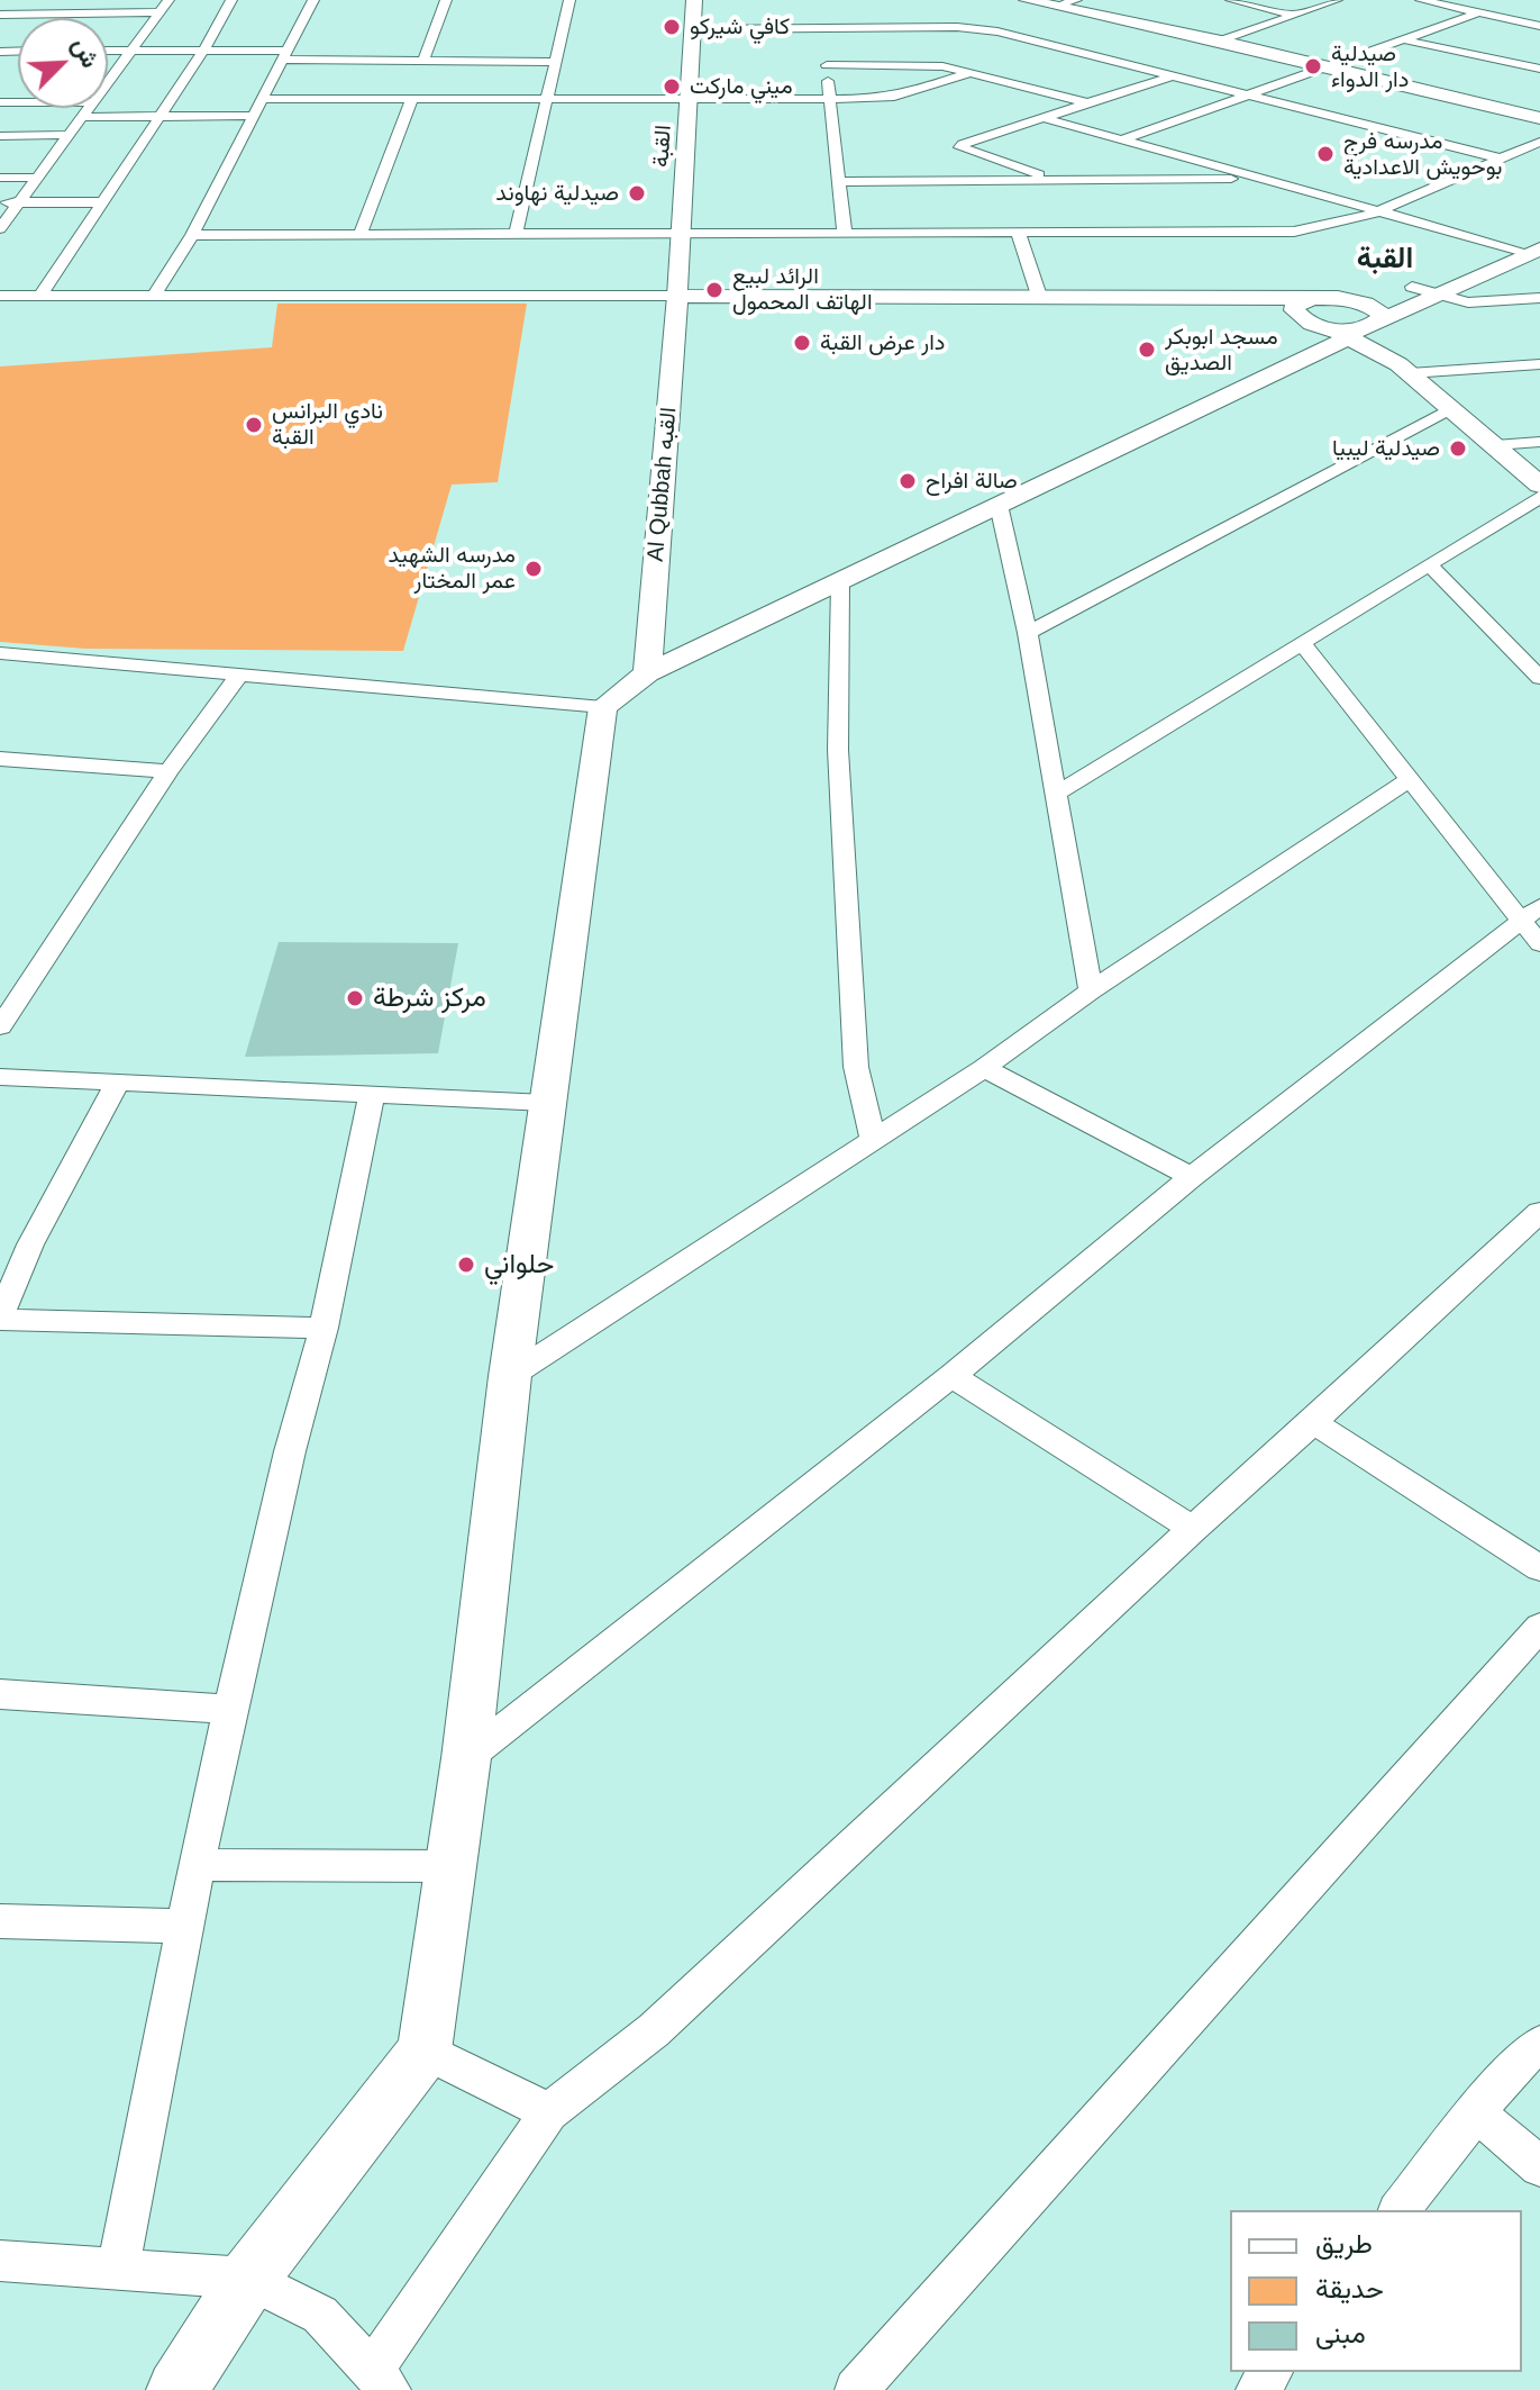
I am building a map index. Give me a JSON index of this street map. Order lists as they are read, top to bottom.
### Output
{
  "streets": {
    "street": ["القبة", "Al Qubbah القبه"]
  },
  "crossings": [
    ["القبة", "Al Qubbah القبه"]
  ],
  "districts": ["القبة"],
  "places": [
    "كافي شيركو",
    "صيدلية دار الدواء",
    "ميني ماركت",
    "مدرسه فرج بوحويش الاعدادية",
    "صيدلية نهاوند",
    "الرائد لبيع الهاتف المحمول",
    "دار عرض القبة",
    "مسجد ابوبكر الصديق",
    "نادي البرانس القبة",
    "صيدلية ليبيا",
    "صالة افراح",
    "مدرسه الشهيد عمر المختار",
    "مركز شرطة",
    "حلواني"
  ],
  "legend": ["طريق", "حديقة", "مبنى"],
  "north": "top right"
}
